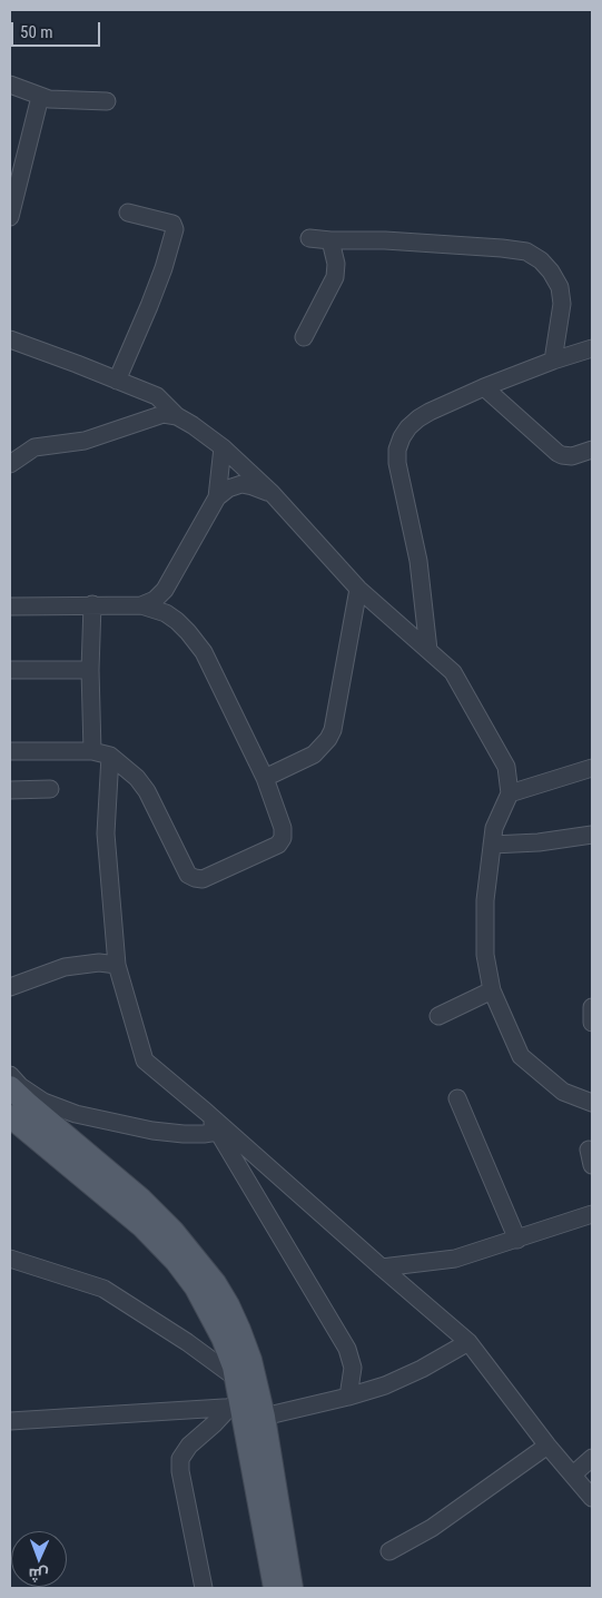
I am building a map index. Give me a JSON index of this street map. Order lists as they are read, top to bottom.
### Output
{
  "scale_bar": "50 m",
  "north": "bottom"
}
